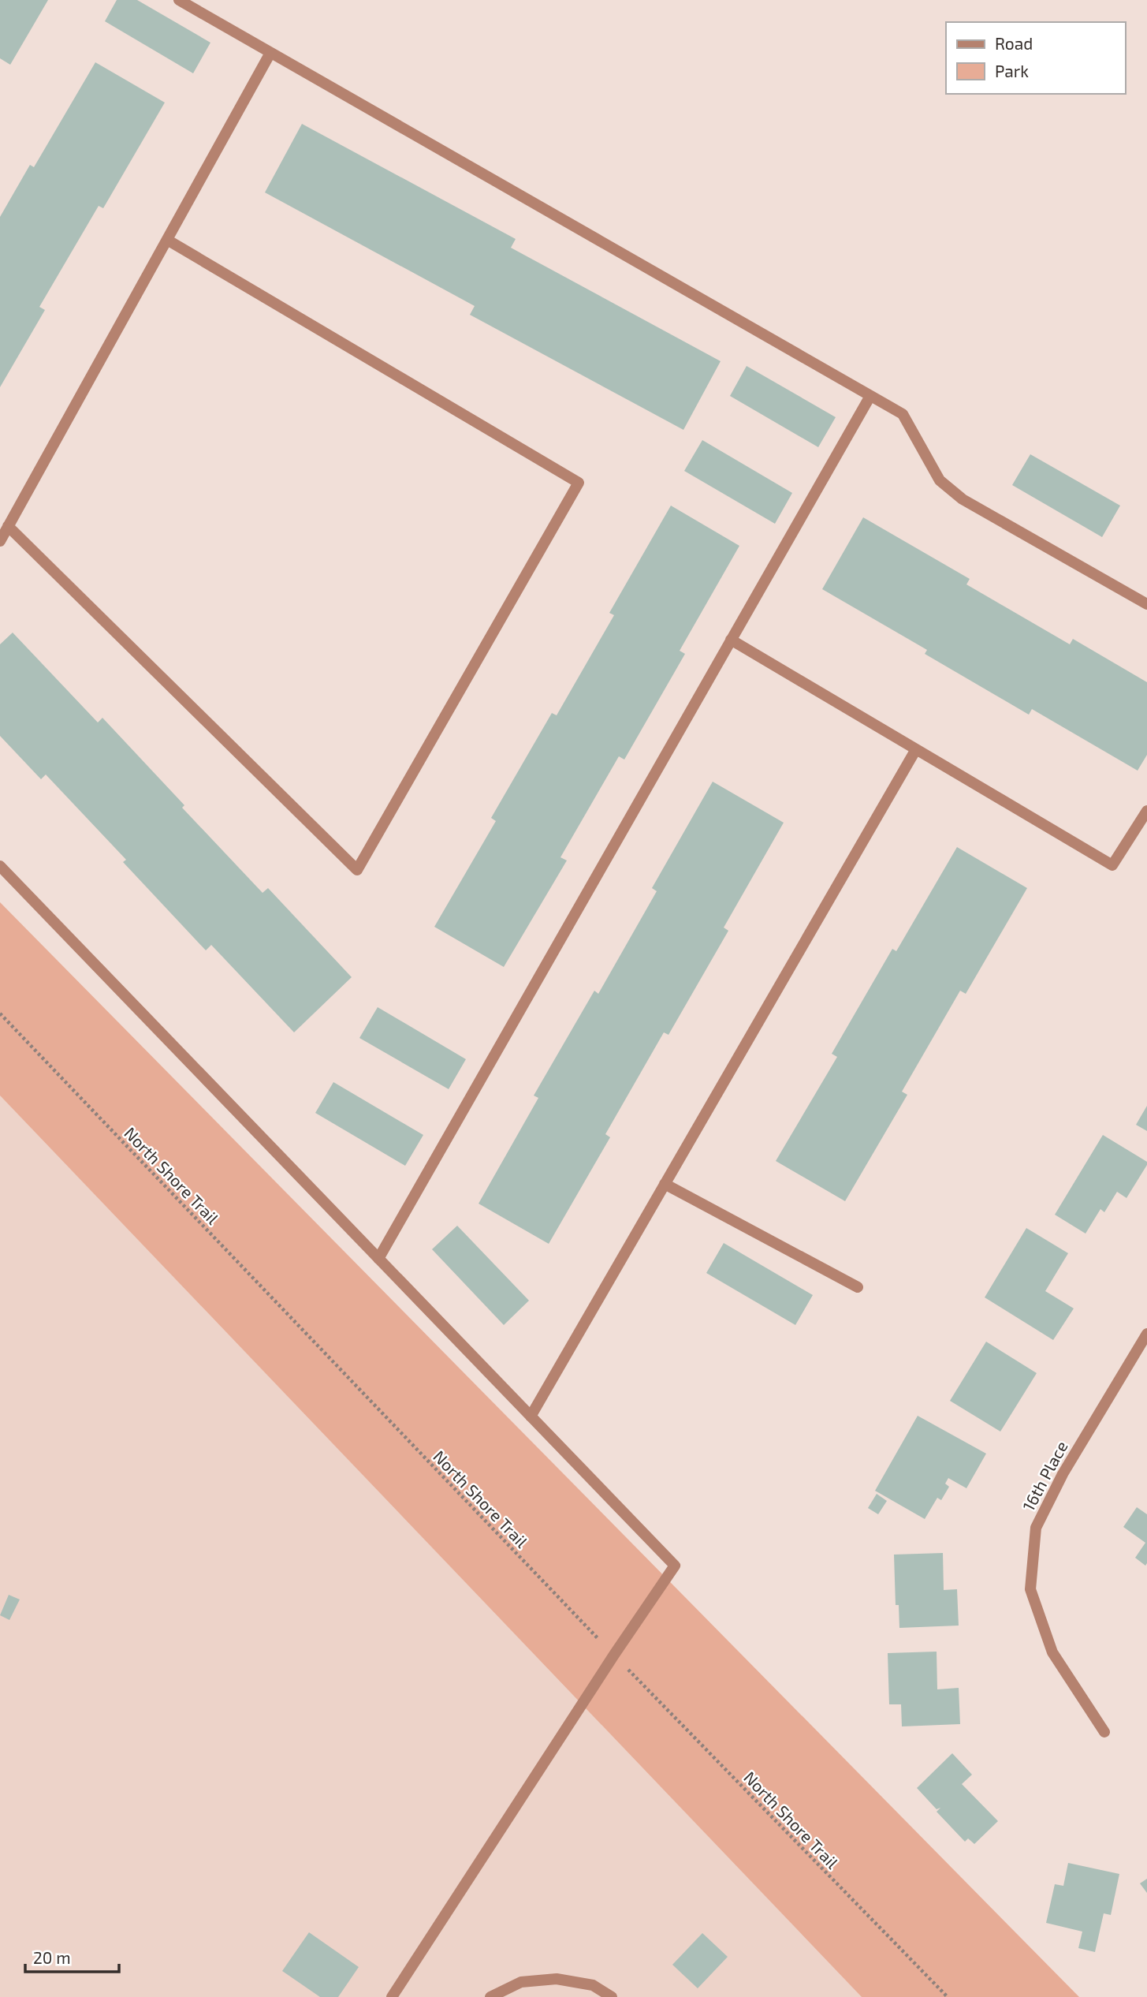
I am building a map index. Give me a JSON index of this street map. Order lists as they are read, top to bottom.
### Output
{
  "streets": {
    "street": ["16th Place"],
    "path": ["North Shore Trail"]
  },
  "legend": ["Road", "Park"],
  "scale_bar": "20 m"
}
